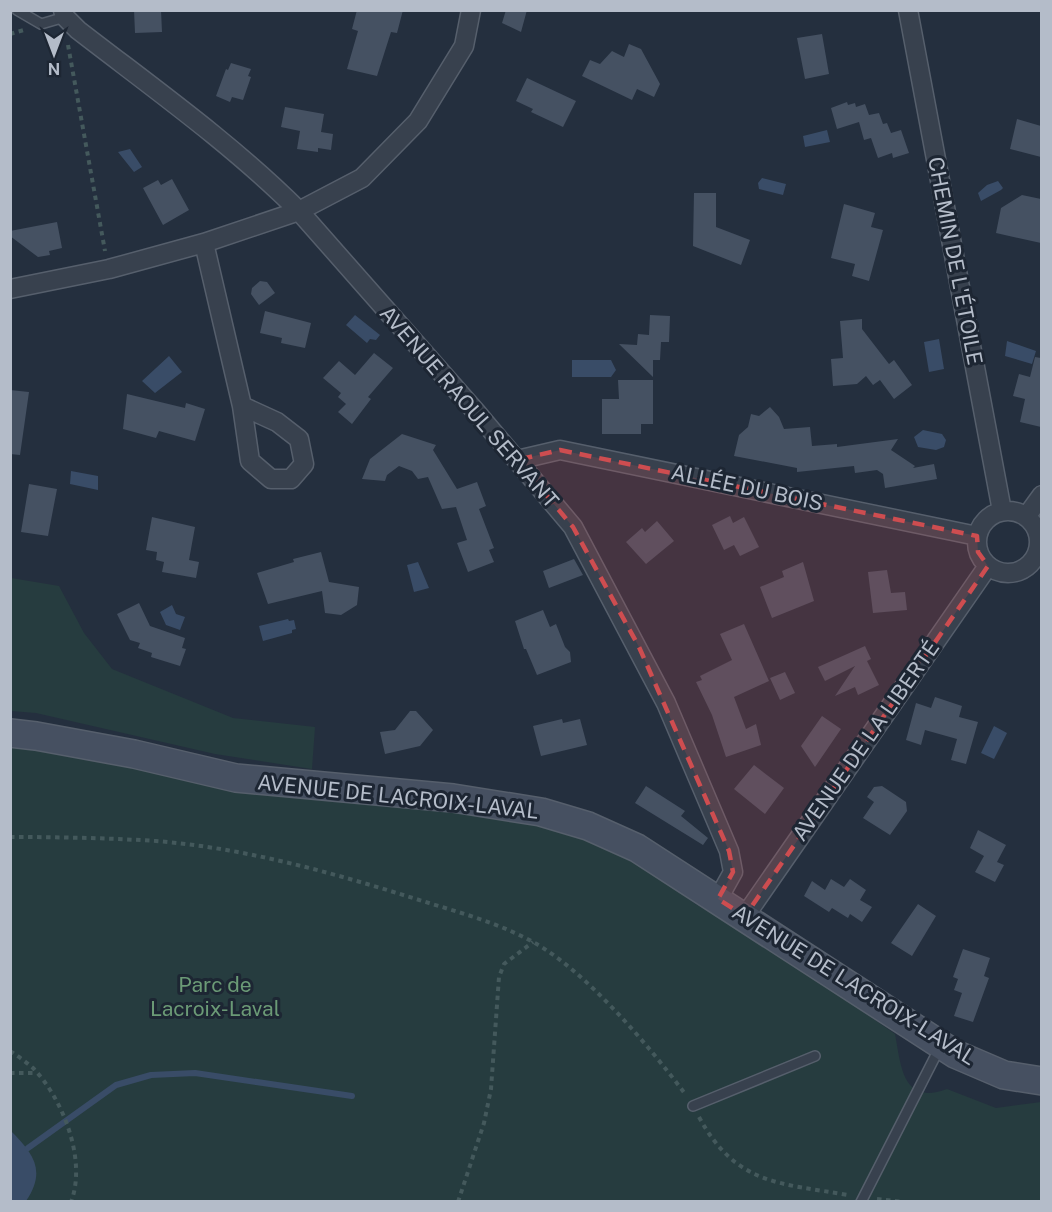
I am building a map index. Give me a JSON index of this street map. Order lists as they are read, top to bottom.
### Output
{
  "streets": {
    "street": [
      "CHEMIN DE L'ÉTOILE",
      "AVENUE RAOUL SERVANT",
      "ALLÉE DU BOIS",
      "AVENUE DE LA LIBERTÉ",
      "AVENUE DE LACROIX-LAVAL"
    ]
  },
  "crossings": [
    ["CHEMIN DE L'ÉTOILE", "ALLÉE DU BOIS"],
    ["CHEMIN DE L'ÉTOILE", "AVENUE DE LA LIBERTÉ"],
    ["AVENUE RAOUL SERVANT", "ALLÉE DU BOIS"],
    ["AVENUE RAOUL SERVANT", "AVENUE DE LACROIX-LAVAL"],
    ["ALLÉE DU BOIS", "AVENUE DE LA LIBERTÉ"],
    ["AVENUE DE LA LIBERTÉ", "AVENUE DE LACROIX-LAVAL"]
  ],
  "parks": ["Parc de Lacroix-Laval"],
  "north": "bottom"
}
